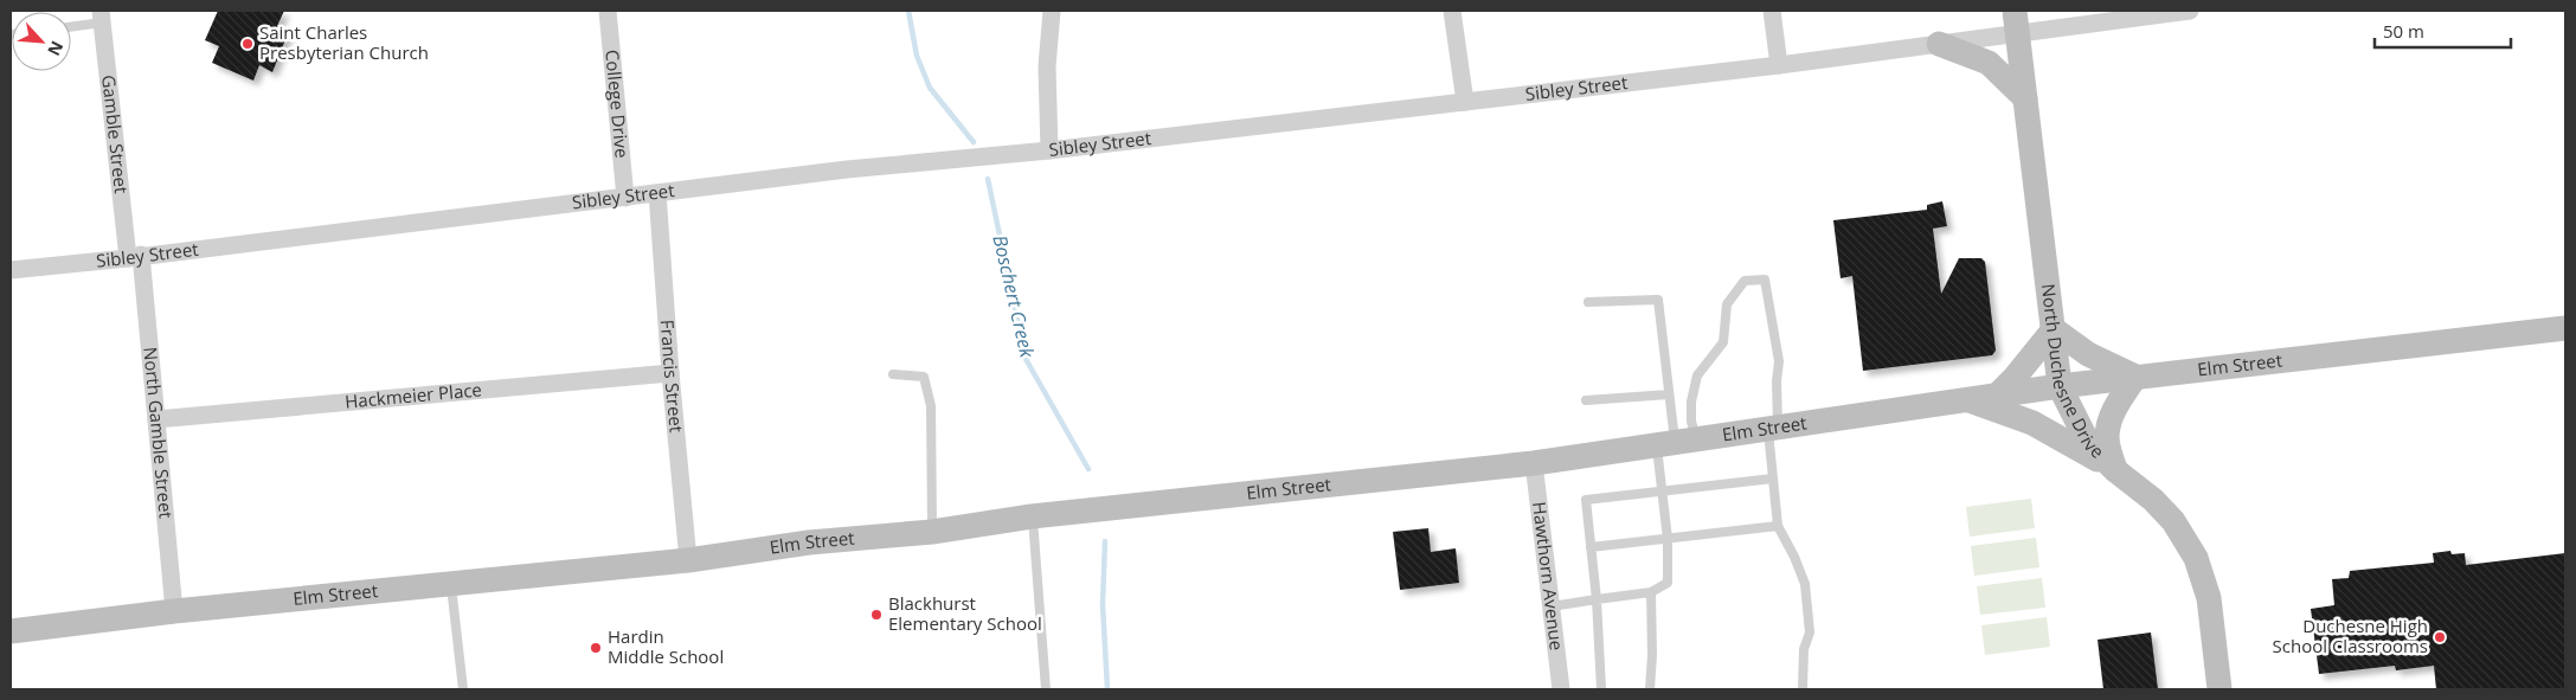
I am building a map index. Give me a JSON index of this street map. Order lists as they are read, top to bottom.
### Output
{
  "streets": {
    "main road": ["Elm Street", "North Duchesne Drive"],
    "street": [
      "Sibley Street",
      "College Drive",
      "Gamble Street",
      "Francis Street",
      "Hackmeier Place",
      "North Gamble Street",
      "Hawthorn Avenue"
    ]
  },
  "crossings": [
    ["Sibley Street", "College Drive"],
    ["Sibley Street", "Gamble Street"],
    ["Sibley Street", "North Duchesne Drive"],
    ["Sibley Street", "Francis Street"],
    ["Sibley Street", "North Gamble Street"],
    ["Gamble Street", "North Gamble Street"],
    ["Elm Street", "North Duchesne Drive"],
    ["Elm Street", "Francis Street"],
    ["Elm Street", "North Gamble Street"],
    ["Elm Street", "Hawthorn Avenue"],
    ["Francis Street", "Hackmeier Place"],
    ["Hackmeier Place", "North Gamble Street"]
  ],
  "water": ["Boschert Creek"],
  "places": [
    "Saint Charles Presbyterian Church",
    "Blackhurst Elementary School",
    "Duchesne High School Classrooms",
    "Hardin Middle School"
  ],
  "scale_bar": "50 m",
  "north": "bottom right"
}
